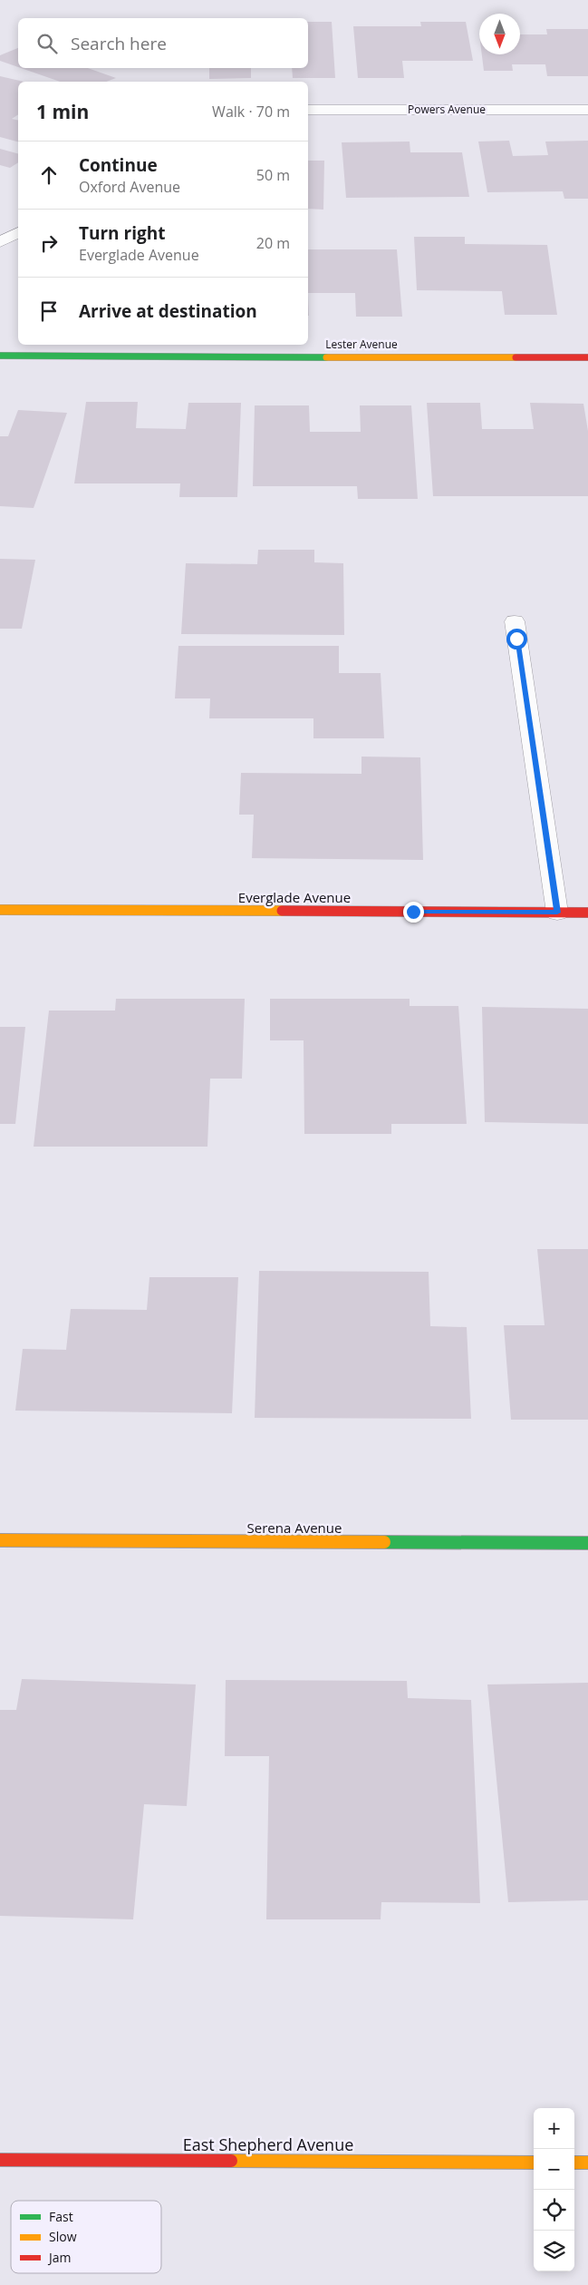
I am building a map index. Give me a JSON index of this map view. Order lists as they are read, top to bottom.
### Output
{
  "streets": {
    "street": [
      "Powers Avenue",
      "Lester Avenue",
      "Everglade Avenue",
      "Serena Avenue",
      "East Shepherd Avenue"
    ]
  },
  "legend": ["Fast", "Slow", "Jam"],
  "north": "bottom",
  "page": {
    "search": "Search here",
    "heading": ["1 min", "Walk · 70 m"],
    "list": [
      ["Continue", "Oxford Avenue", "50 m"],
      ["Turn right", "Everglade Avenue", "20 m"],
      "Arrive at destination"
    ],
    "map_buttons": ["+", "−"]
  }
}
